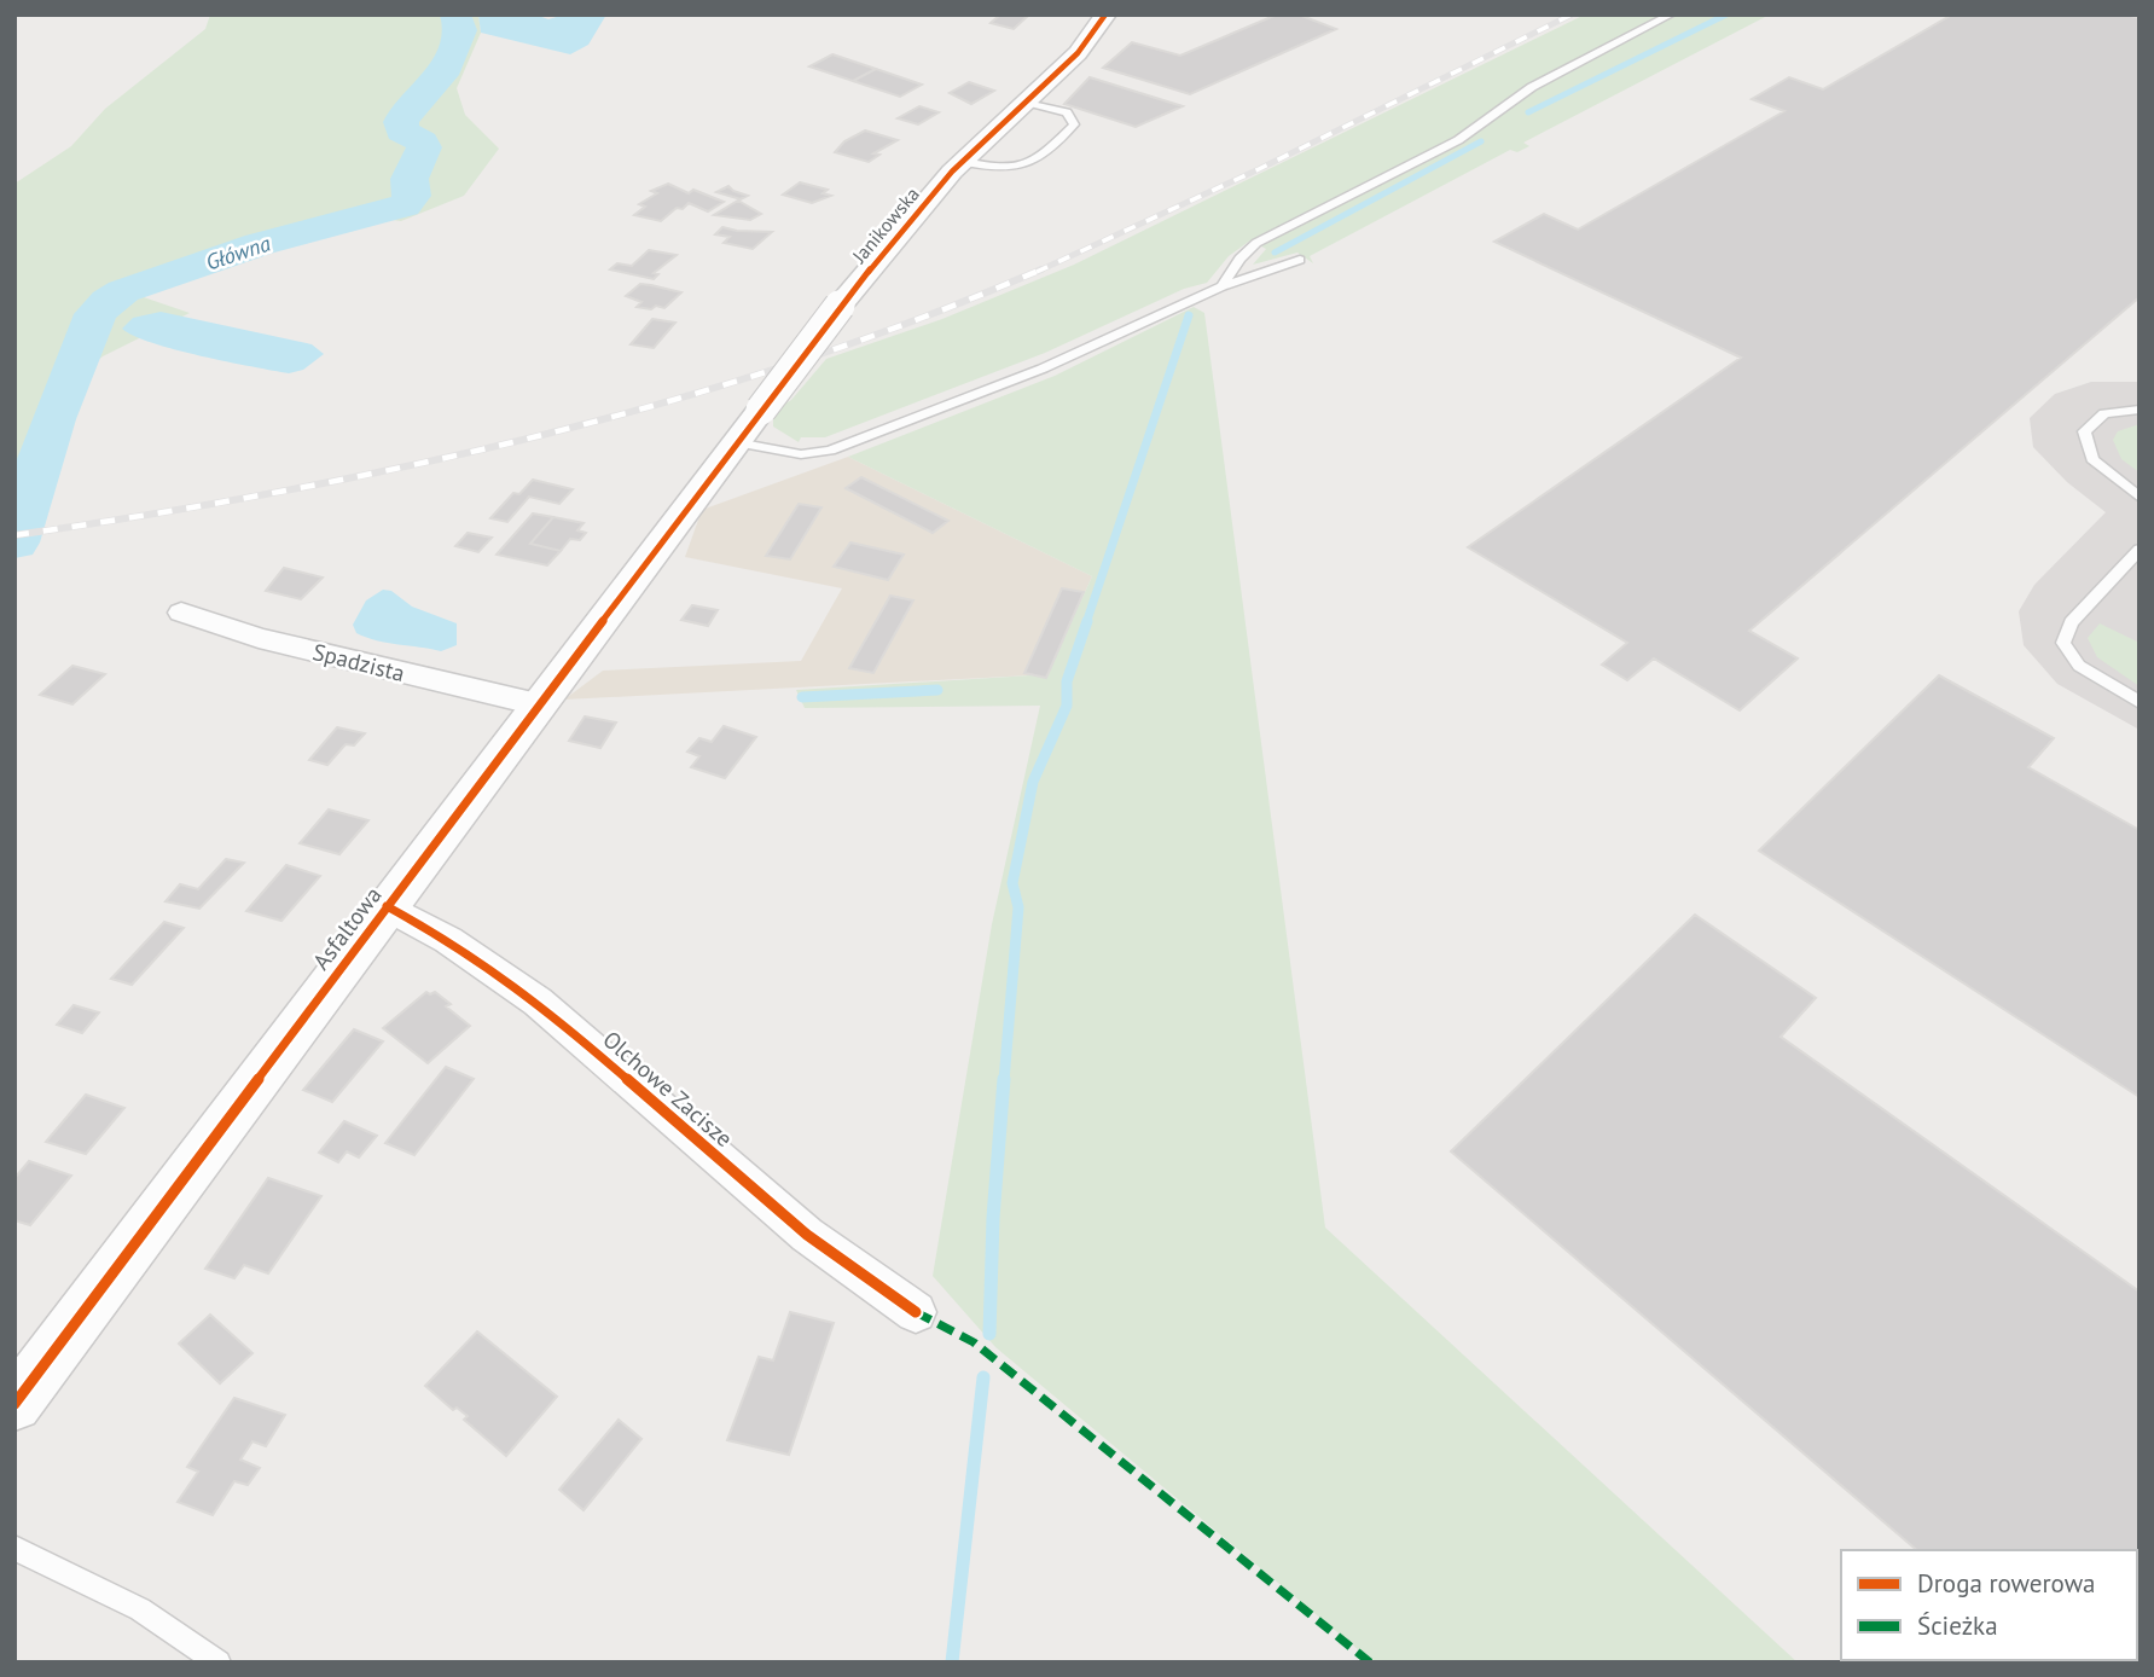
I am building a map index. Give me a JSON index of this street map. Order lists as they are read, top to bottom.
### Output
{
  "streets": {
    "street": [
      "Janikowska",
      "Spadzista",
      "Asfaltowa",
      "Olchowe Zacisze"
    ]
  },
  "crossings": [
    ["Janikowska", "Asfaltowa"],
    ["Spadzista", "Asfaltowa"],
    ["Asfaltowa", "Olchowe Zacisze"]
  ],
  "water": ["Główna"],
  "legend": ["Droga rowerowa", "Ścieżka"]
}
